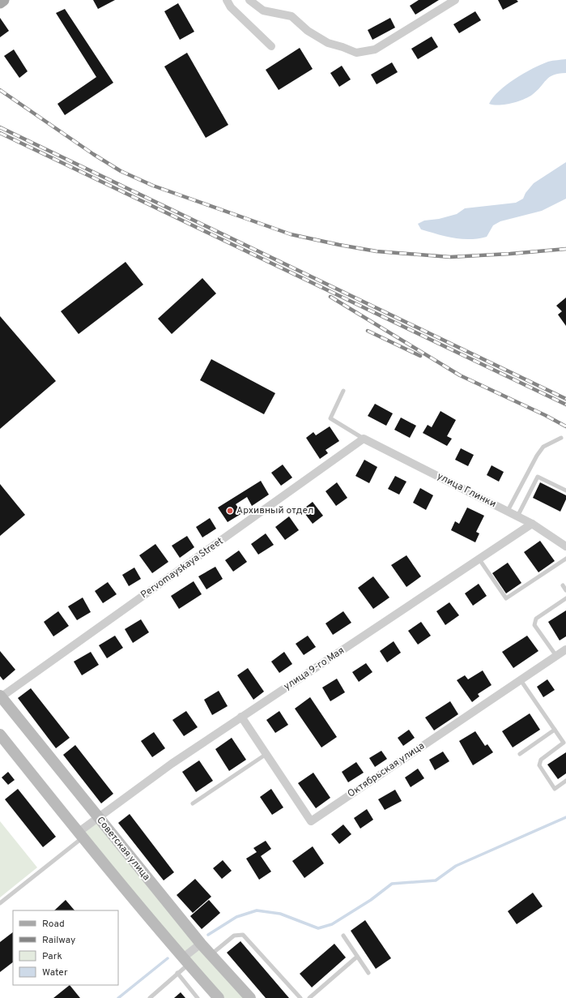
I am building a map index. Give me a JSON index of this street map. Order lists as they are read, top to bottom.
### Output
{
  "streets": {
    "main road": ["Советская улица"],
    "street": [
      "улица Глинки",
      "Pervomayskaya Street",
      "улица 9-го Мая",
      "Октябрьская улица"
    ]
  },
  "crossings": [
    ["улица Глинки", "Pervomayskaya Street"],
    ["улица Глинки", "улица 9-го Мая"],
    ["Pervomayskaya Street", "Советская улица"],
    ["улица 9-го Мая", "Октябрьская улица"],
    ["улица 9-го Мая", "Советская улица"]
  ],
  "places": ["Архивный отдел"],
  "legend": [
    "Road",
    "Railway",
    "Park",
    "Water"
  ]
}
